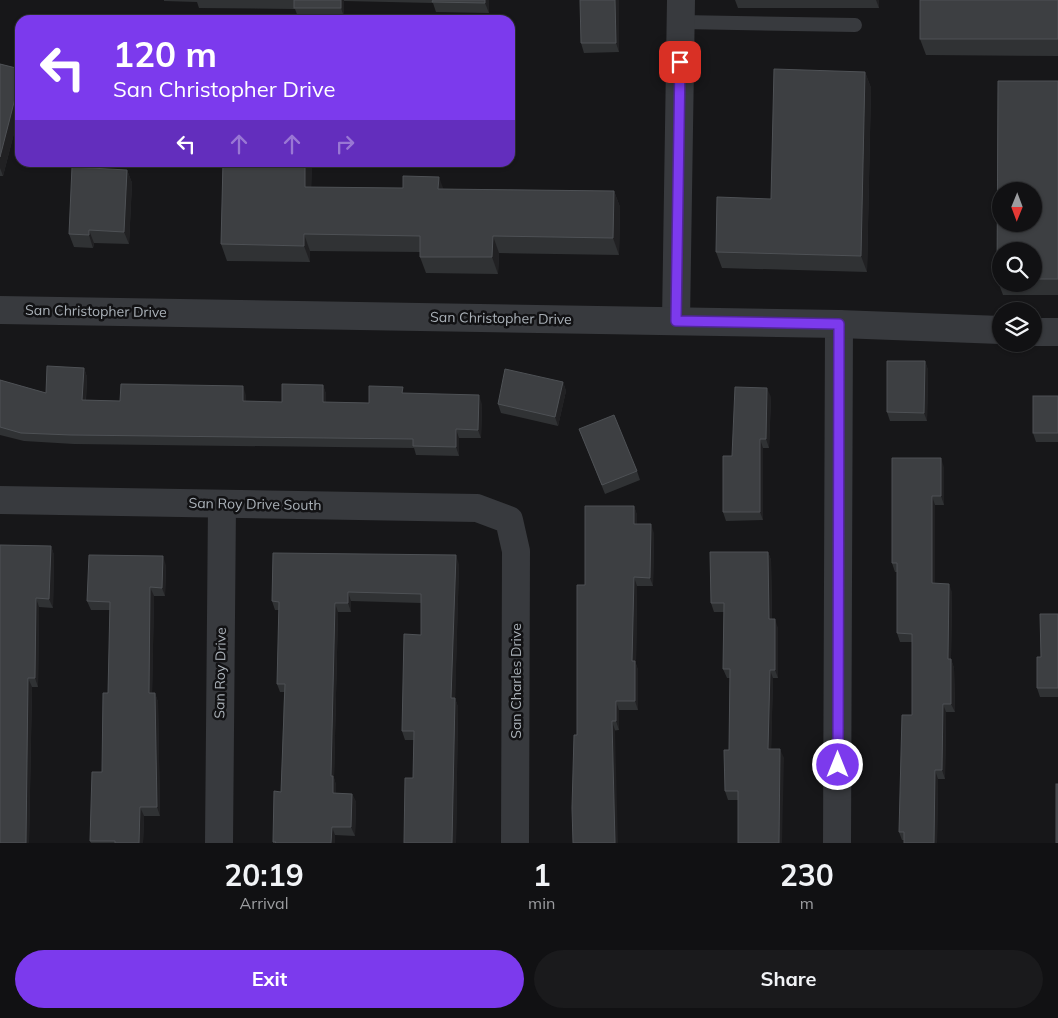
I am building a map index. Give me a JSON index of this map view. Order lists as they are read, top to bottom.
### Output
{
  "streets": {
    "street": [
      "San Christopher Drive",
      "San Roy Drive South",
      "San Roy Drive",
      "San Charles Drive"
    ]
  },
  "crossings": [
    ["San Roy Drive South", "San Roy Drive"],
    ["San Roy Drive South", "San Charles Drive"]
  ],
  "north": "bottom",
  "page": {
    "turn": ["120 m", "San Christopher Drive"],
    "eta": [
      "20:19",
      "Arrival",
      "1",
      "min",
      "230",
      "m"
    ],
    "buttons": ["Exit", "Share"]
  }
}
